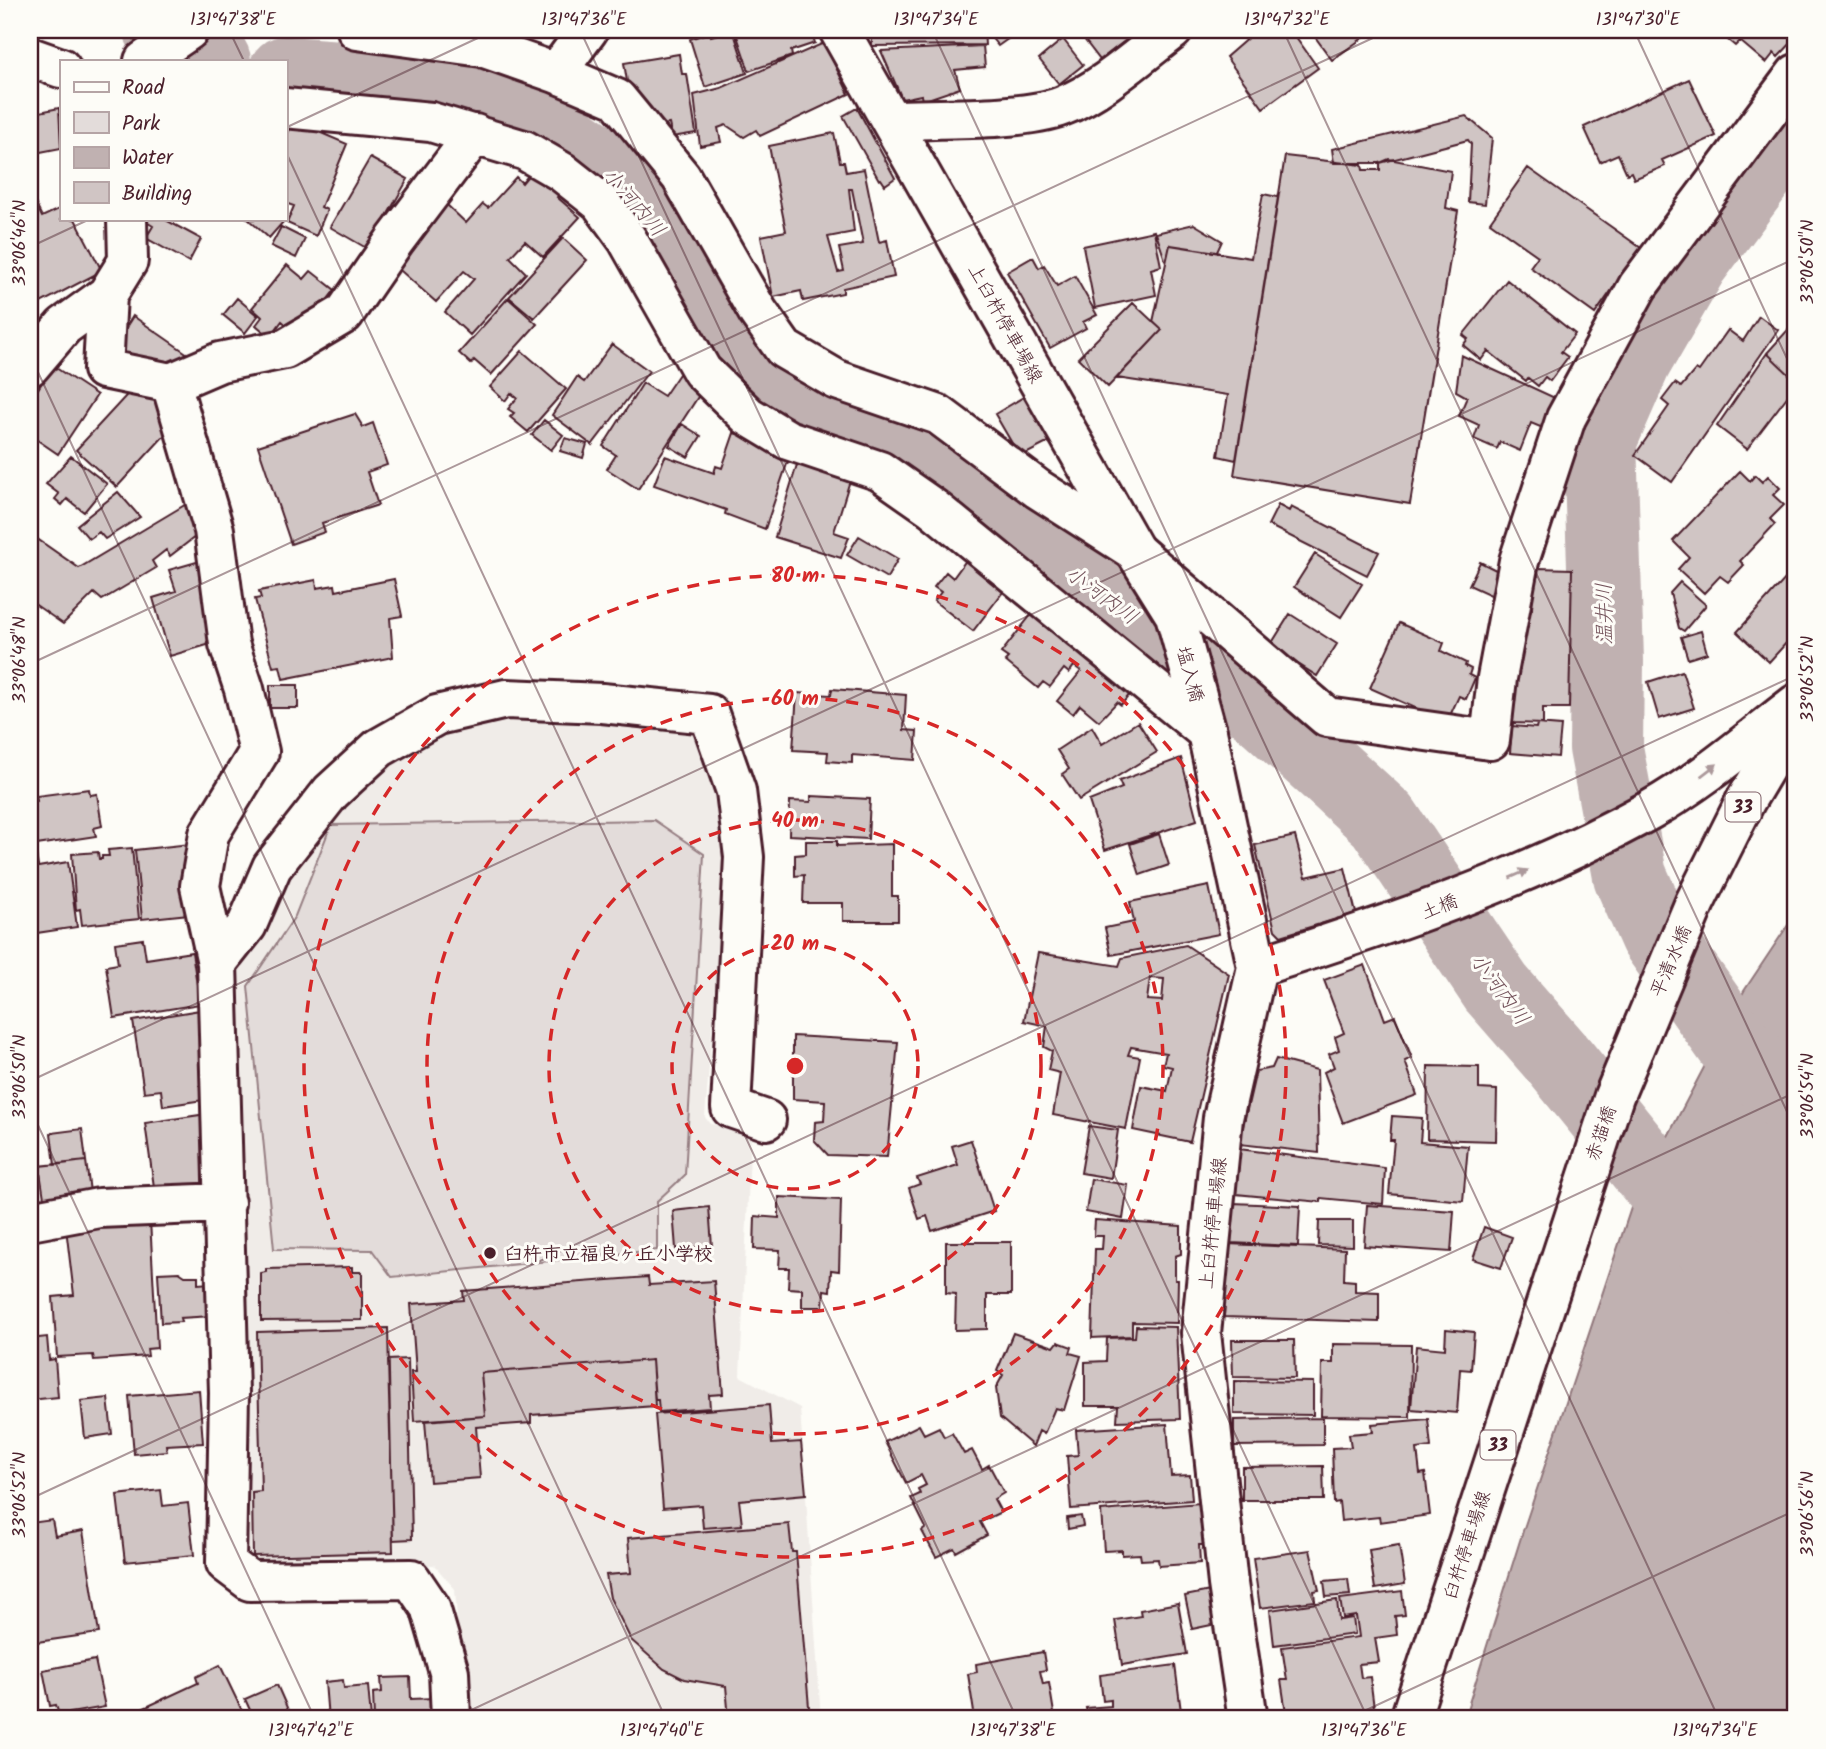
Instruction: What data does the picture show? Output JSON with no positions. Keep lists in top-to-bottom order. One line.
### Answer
{"streets":{"street":["上臼杵停車場線","塩入橋","33","土橋","平清水橋","赤猫橋","臼杵停車場線"]},"crossings":[["上臼杵停車場線","塩入橋"],["上臼杵停車場線","土橋"],["平清水橋","赤猫橋"],["赤猫橋","臼杵停車場線"]],"one_way":["土橋"],"water":["小河内川","温井川"],"places":["臼杵市立福良ヶ丘小学校"],"legend":["Road","Park","Water","Building"],"coordinates":["131°47'38\"E","131°47'36\"E","131°47'34\"E","131°47'32\"E","131°47'30\"E","33°06'46\"N","33°06'50\"N","33°06'48\"N","33°06'52\"N","33°06'54\"N","33°06'56\"N","131°47'42\"E","131°47'40\"E"],"rings":["80 m","60 m","40 m","20 m"]}
